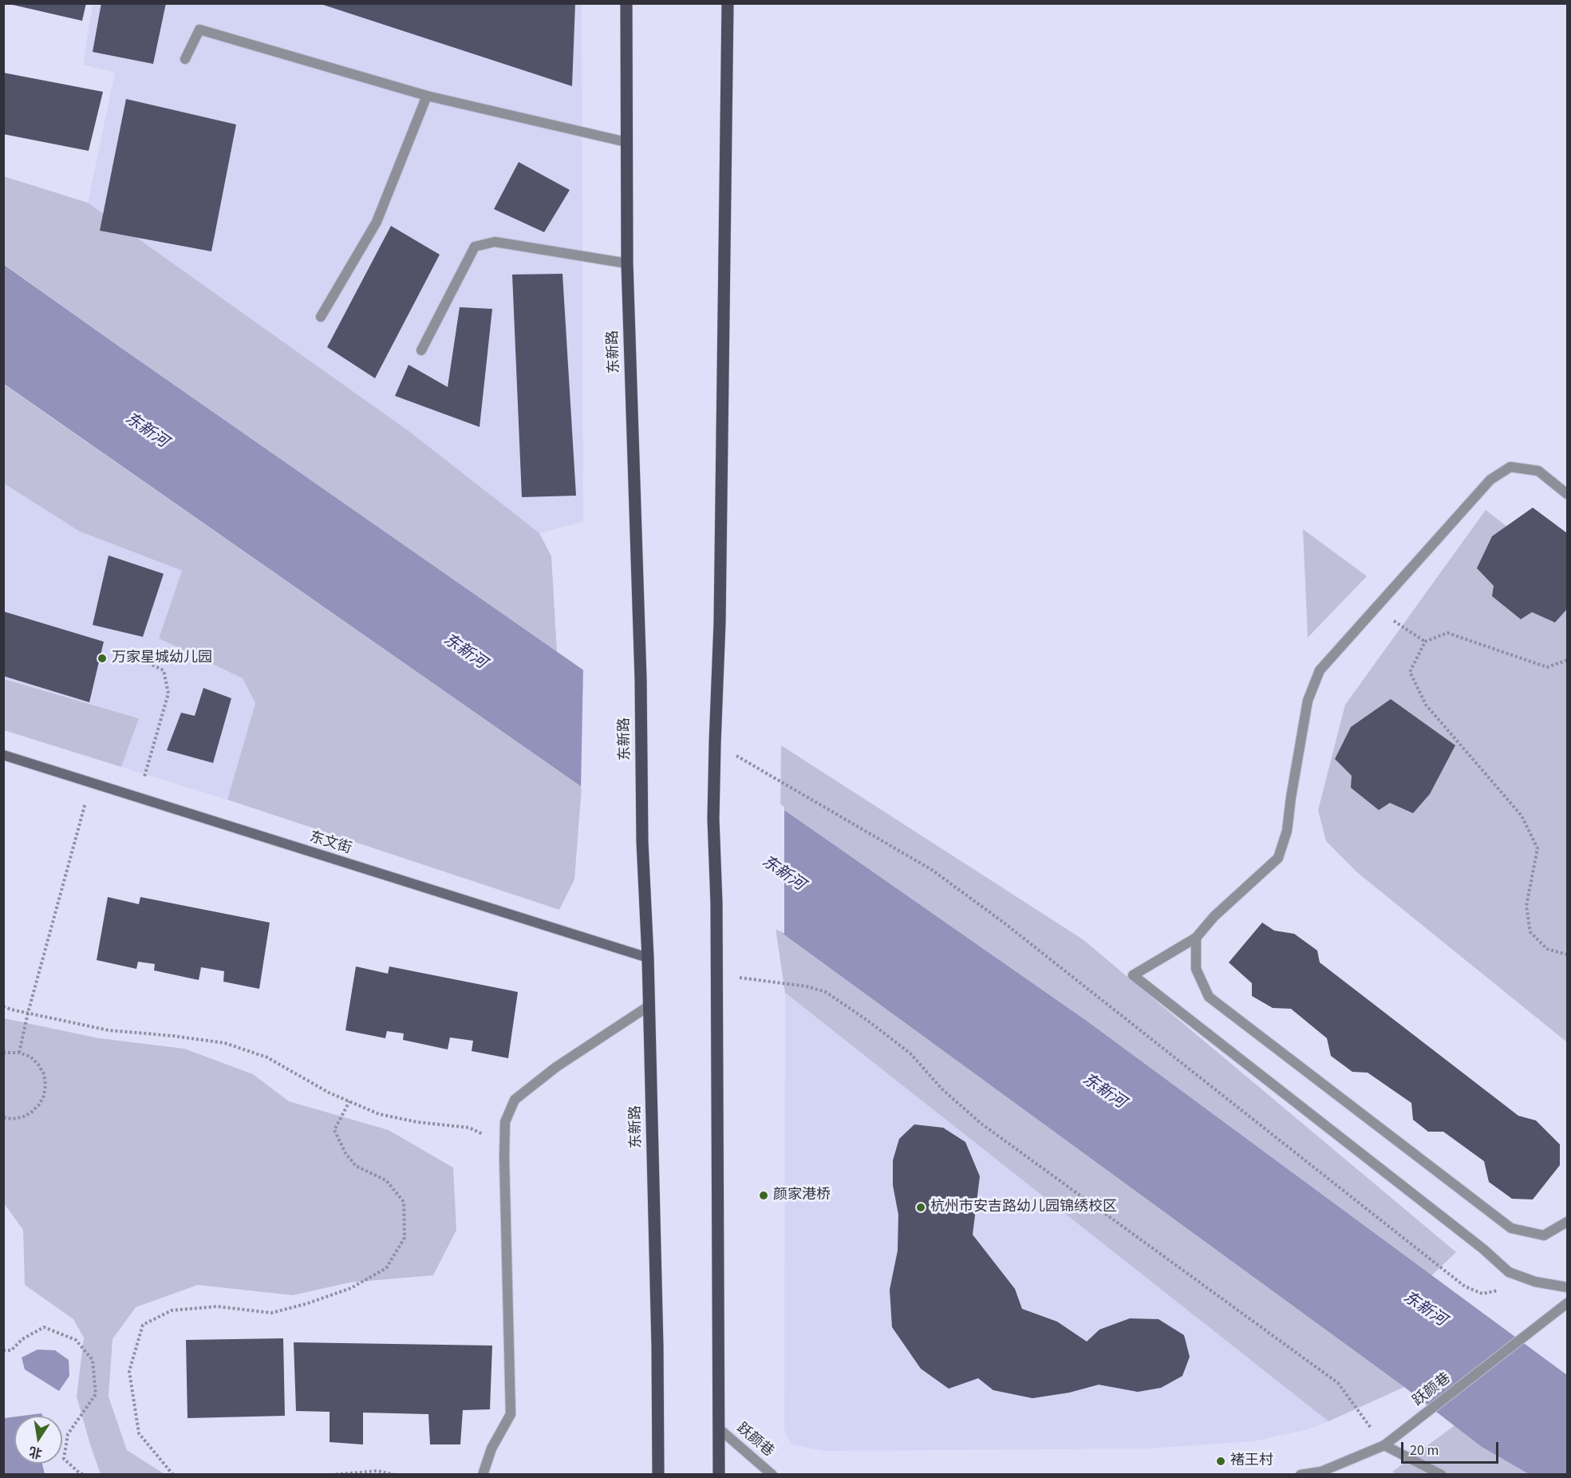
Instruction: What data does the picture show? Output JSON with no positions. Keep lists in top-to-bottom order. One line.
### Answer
{"streets":{"main road":["东新路"],"street":["东文街","跃颜巷"]},"crossings":[["东新路","东文街"]],"water":["东新河"],"places":["万家星城幼儿园","颜家港桥","杭州市安吉路幼儿园锦绣校区","褚王村"],"scale_bar":"20 m","north":"bottom"}
